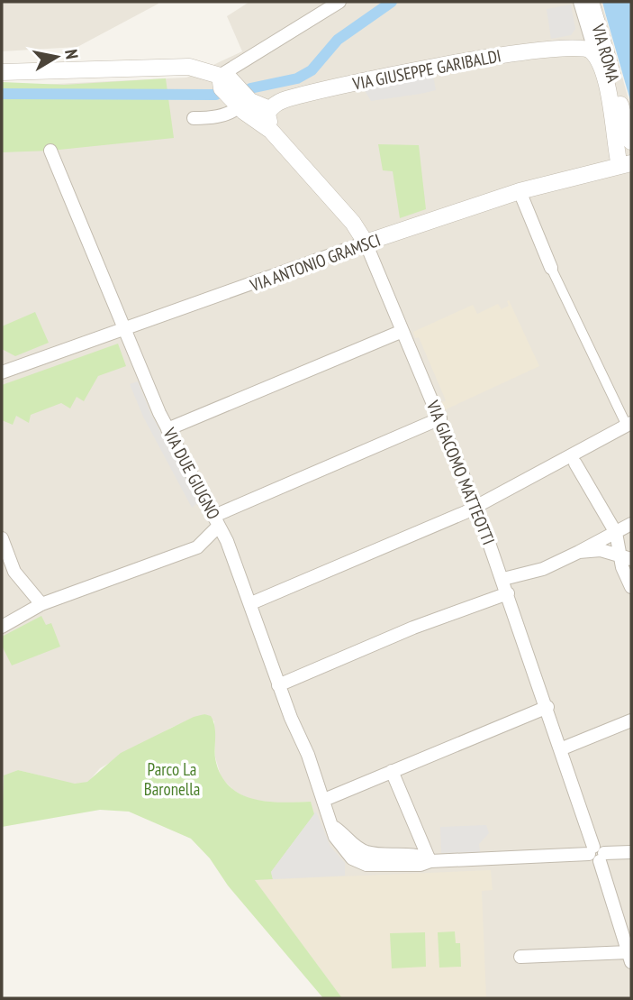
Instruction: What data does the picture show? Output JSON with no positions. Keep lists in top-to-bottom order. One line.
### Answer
{"streets":{"street":["VIA ROMA","VIA GIUSEPPE GARIBALDI","VIA ANTONIO GRAMSCI","VIA GIACOMO MATTEOTTI","VIA DUE GIUGNO"]},"crossings":[["VIA ROMA","VIA GIUSEPPE GARIBALDI"],["VIA ROMA","VIA ANTONIO GRAMSCI"],["VIA GIUSEPPE GARIBALDI","VIA GIACOMO MATTEOTTI"],["VIA ANTONIO GRAMSCI","VIA GIACOMO MATTEOTTI"],["VIA ANTONIO GRAMSCI","VIA DUE GIUGNO"]],"parks":["Parco La Baronella"],"north":"right"}
